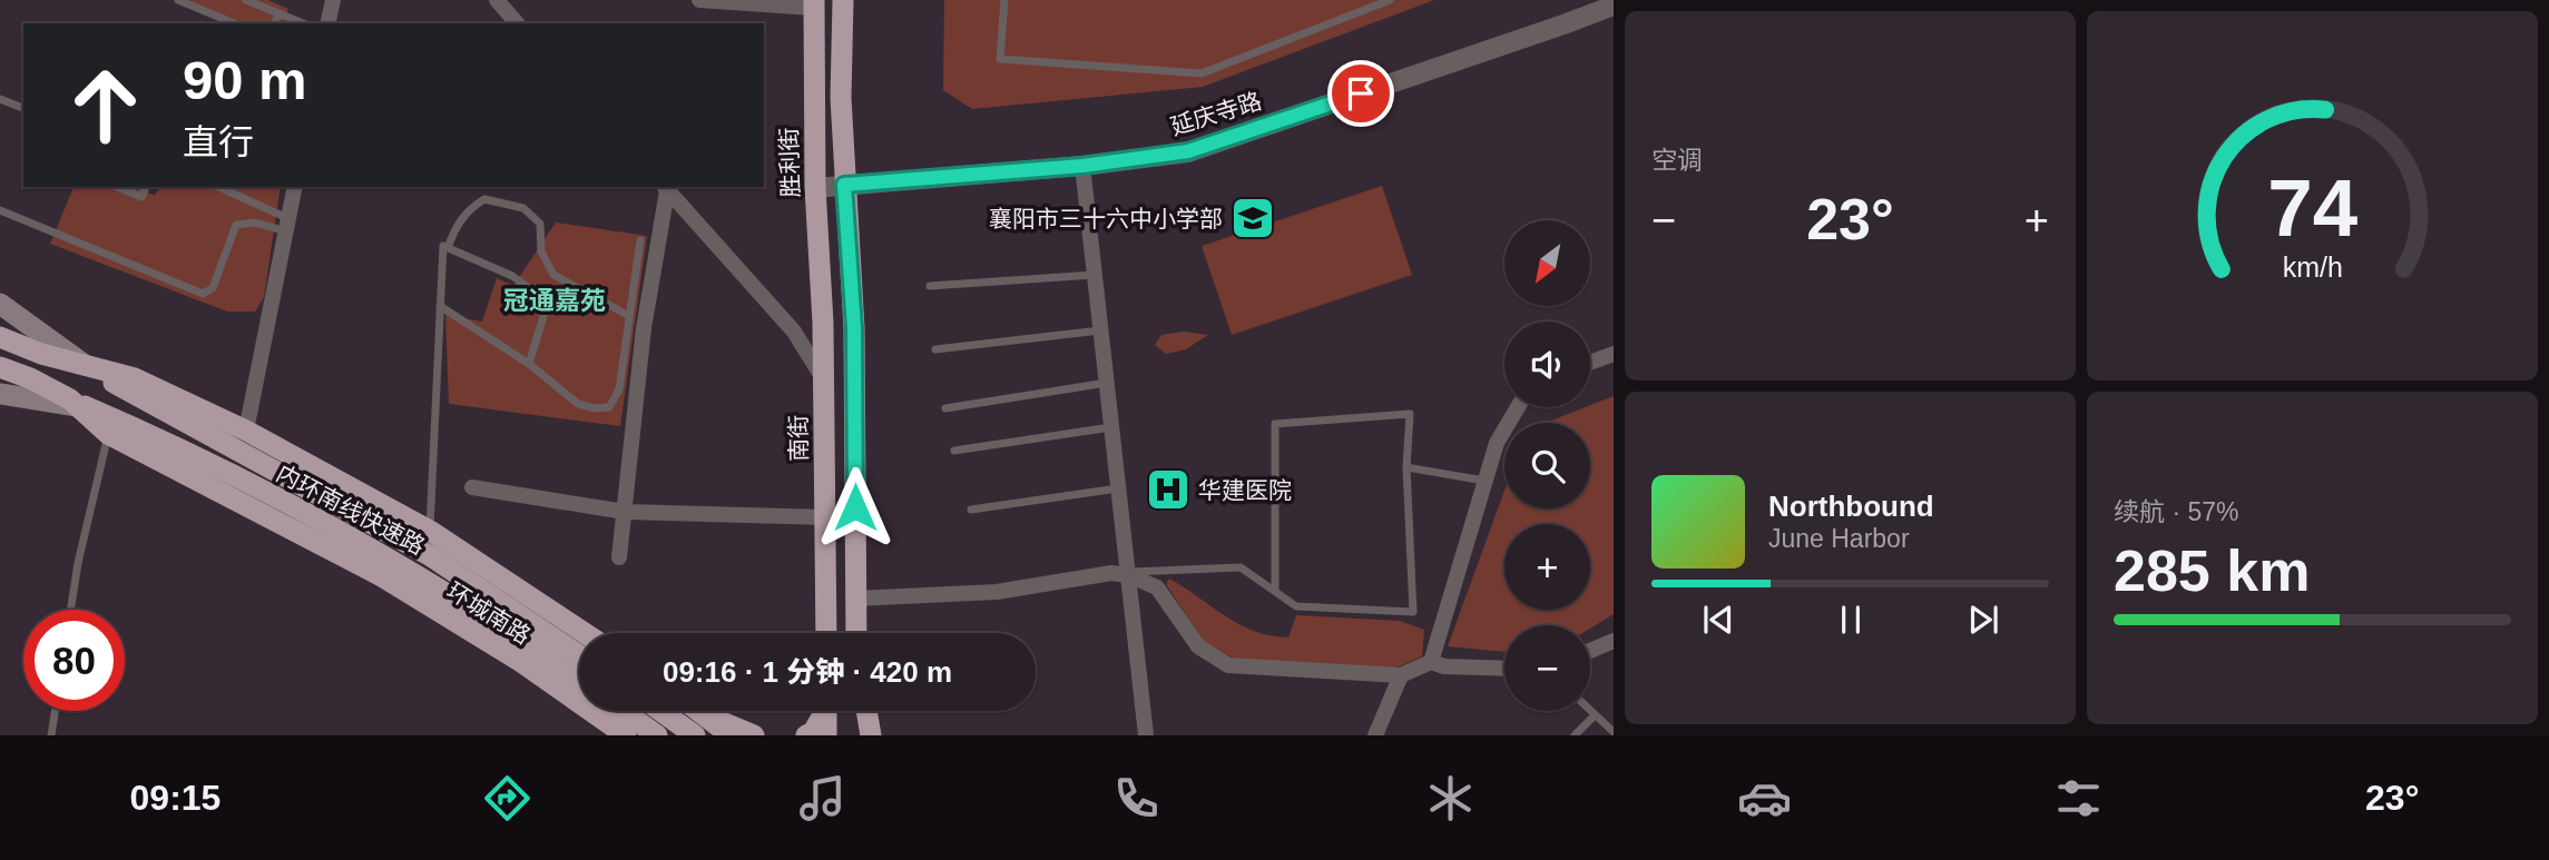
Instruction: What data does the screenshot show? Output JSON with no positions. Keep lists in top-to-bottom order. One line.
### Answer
{"streets":{"highway":["胜利街","南街","内环南线快速路","环城南路"],"street":["延庆寺路"]},"crossings":[["延庆寺路","胜利街"],["胜利街","南街"],["内环南线快速路","环城南路"]],"districts":["冠通嘉苑"],"places":{"school or university":["襄阳市三十六中小学部"],"hospital":["华建医院"]},"north":"bottom left","page":{"tile":["空调",["续航 · 57%","285 km"]],"turn":["90 m","直行"],"heat":["−","23°","+"],"map_buttons":["+","−"],"song":["Northbound","June Harbor"],"limit":"80","trip":"09:16 · 1 分钟 · 420 m","tabs":["09:15","23°"],"gauge":["74","km/h"]}}
